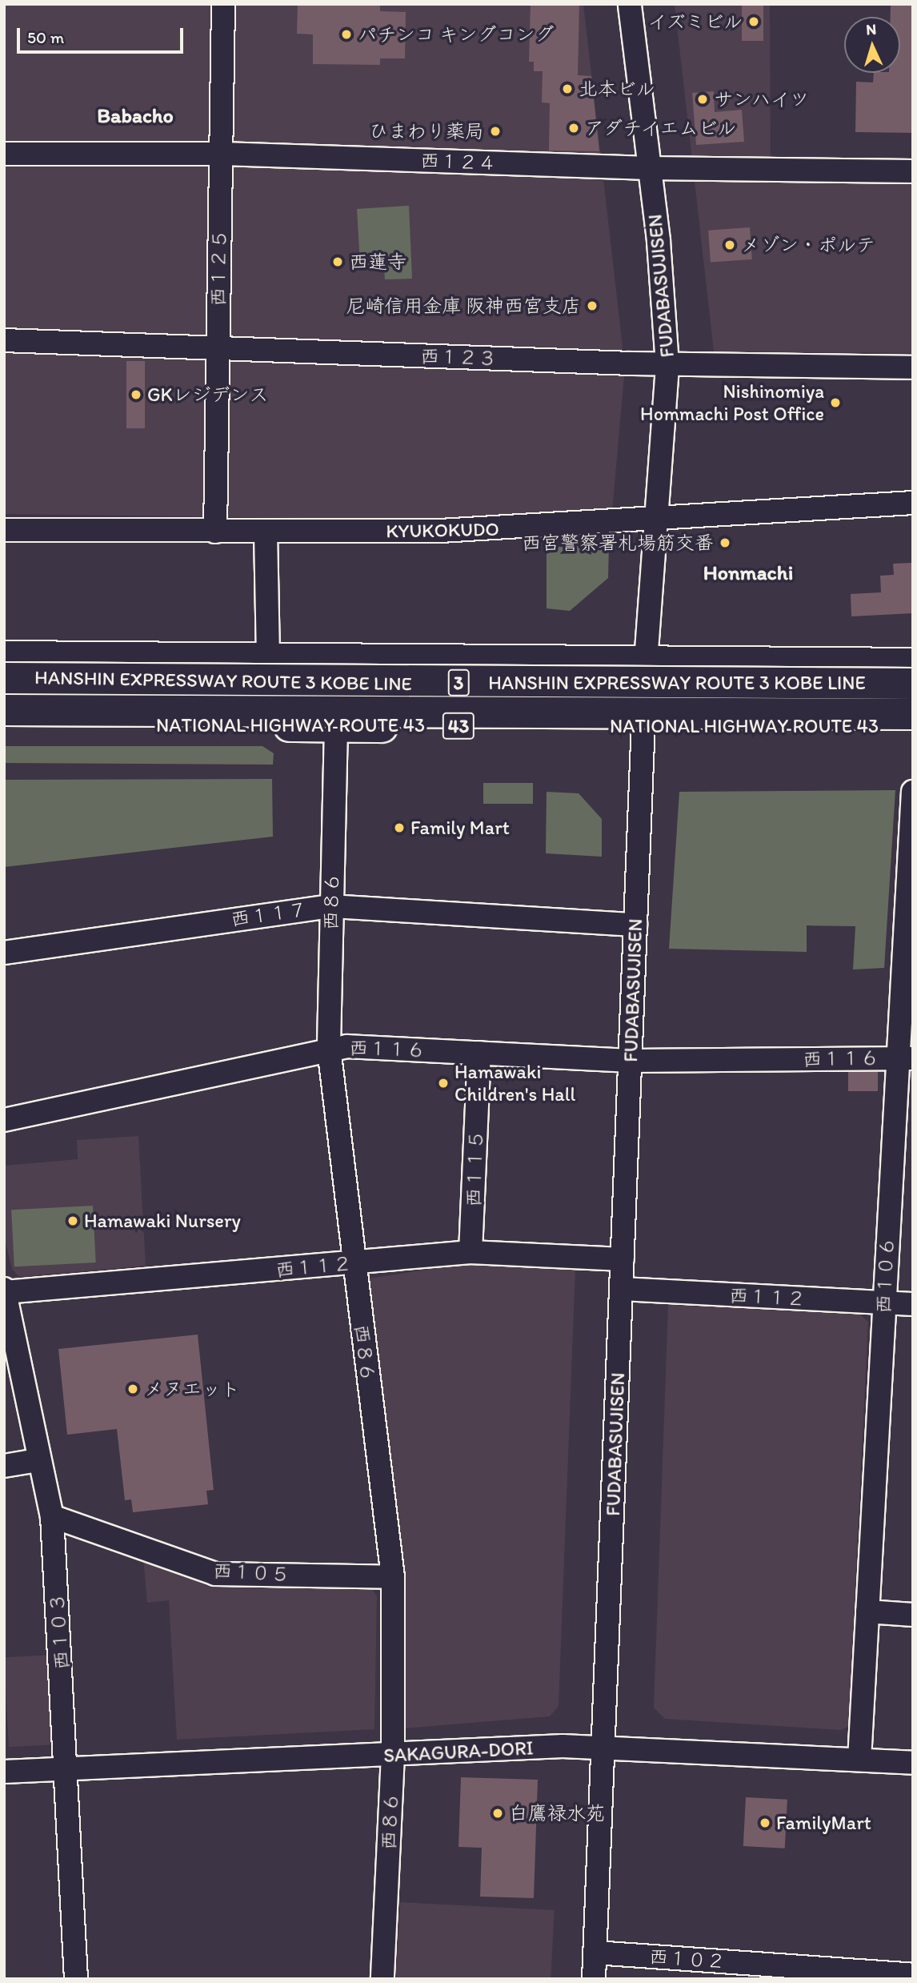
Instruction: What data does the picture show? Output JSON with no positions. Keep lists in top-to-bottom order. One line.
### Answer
{"streets":{"highway":["HANSHIN EXPRESSWAY ROUTE 3 KOBE LINE","3","NATIONAL HIGHWAY ROUTE 43","43"],"street":["西１２４","西１２５","FUDABASUJISEN","西１２３","KYUKOKUDO","西８６","西１１７","西１１６","西１１５","西１１２","西１０６","西１０５","西１０３","SAKAGURA-DORI","西１０２"]},"crossings":[["西１２４","西１２５"],["西１２４","FUDABASUJISEN"],["西１２５","西１２３"],["西１２５","KYUKOKUDO"],["FUDABASUJISEN","西１２３"],["FUDABASUJISEN","KYUKOKUDO"],["FUDABASUJISEN","NATIONAL HIGHWAY ROUTE 43"],["FUDABASUJISEN","西１１７"],["FUDABASUJISEN","西１１６"],["FUDABASUJISEN","西１１２"],["FUDABASUJISEN","SAKAGURA-DORI"],["FUDABASUJISEN","西１０２"],["NATIONAL HIGHWAY ROUTE 43","西８６"],["西８６","西１１７"],["西８６","西１１６"],["西８６","西１１２"],["西８６","西１０５"],["西８６","SAKAGURA-DORI"],["西１１６","西１１５"],["西１１６","西１０６"],["西１１５","西１１２"],["西１１２","西１０６"],["西１１２","西１０３"],["西１０６","SAKAGURA-DORI"],["西１０５","西１０３"],["西１０３","SAKAGURA-DORI"]],"districts":["Babacho","Honmachi"],"places":["イズミビル","パチンコ キングコング","北本ビル","サンハイツ","アダチイエムビル","ひまわり薬局","メゾン・ポルテ","西蓮寺","尼崎信用金庫 阪神西宮支店","GKレジデンス","Nishinomiya Hommachi Post Office","西宮警察署札場筋交番","Family Mart","Hamawaki Children's Hall","Hamawaki Nursery","メヌエット","白鷹禄水苑","FamilyMart"],"scale_bar":"50 m","north":"top"}
